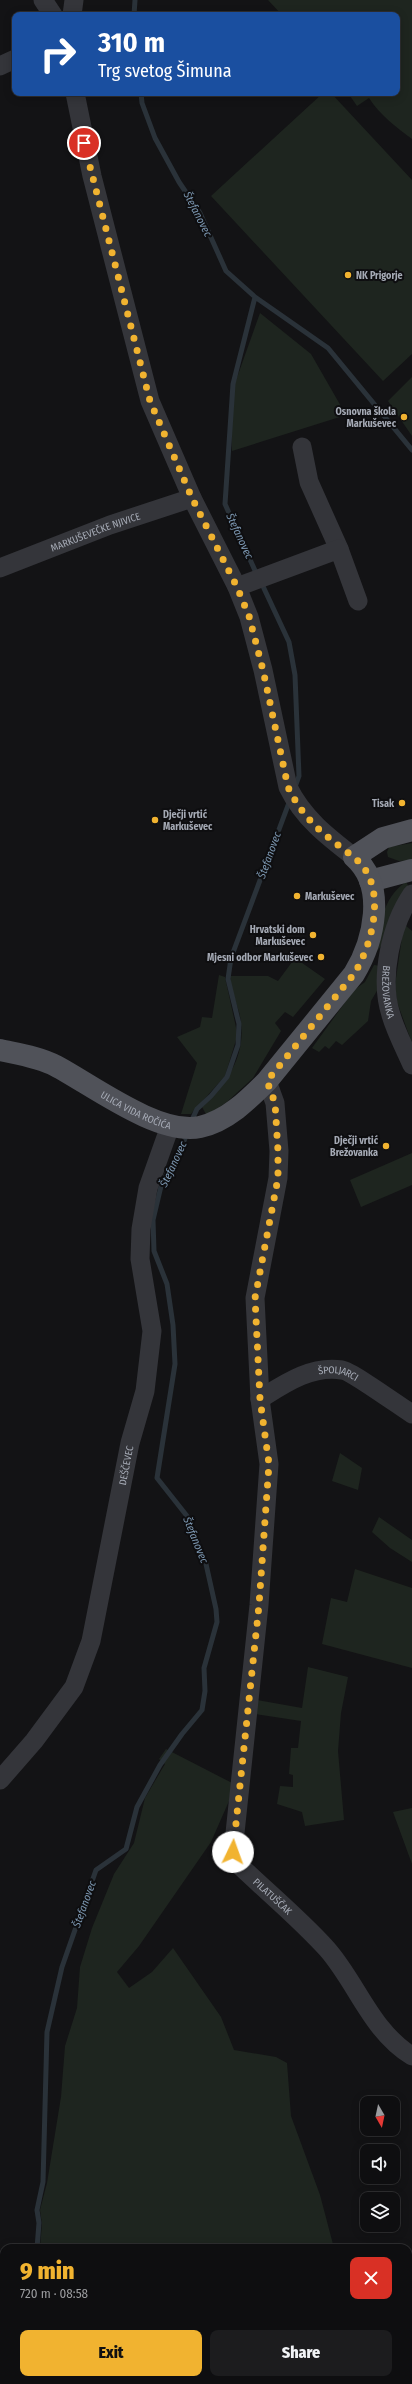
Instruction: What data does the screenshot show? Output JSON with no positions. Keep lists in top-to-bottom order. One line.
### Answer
{"streets":{"main road":["ULICA VIDA ROČIĆA"],"street":["MARKUŠEVEČKE NJIVICE","BREŽOVANKA","ŠPOLJARCI","DEŠČEVEC","PILATUŠČAK"]},"crossings":[["ULICA VIDA ROČIĆA","DEŠČEVEC"],["ŠPOLJARCI","PILATUŠČAK"]],"water":["Štefanovec"],"places":["NK Prigorje","Osnovna škola Markuševec","Tisak","Dječji vrtić Markuševec","Markuševec","Hrvatski dom Markuševec","Mjesni odbor Markuševec","Dječji vrtić Brežovanka"],"north":"bottom","page":{"turn":["310 m","Trg svetog Šimuna"],"heading":["9 min","720 m · 08:58"],"buttons":["Exit","Share"]}}
